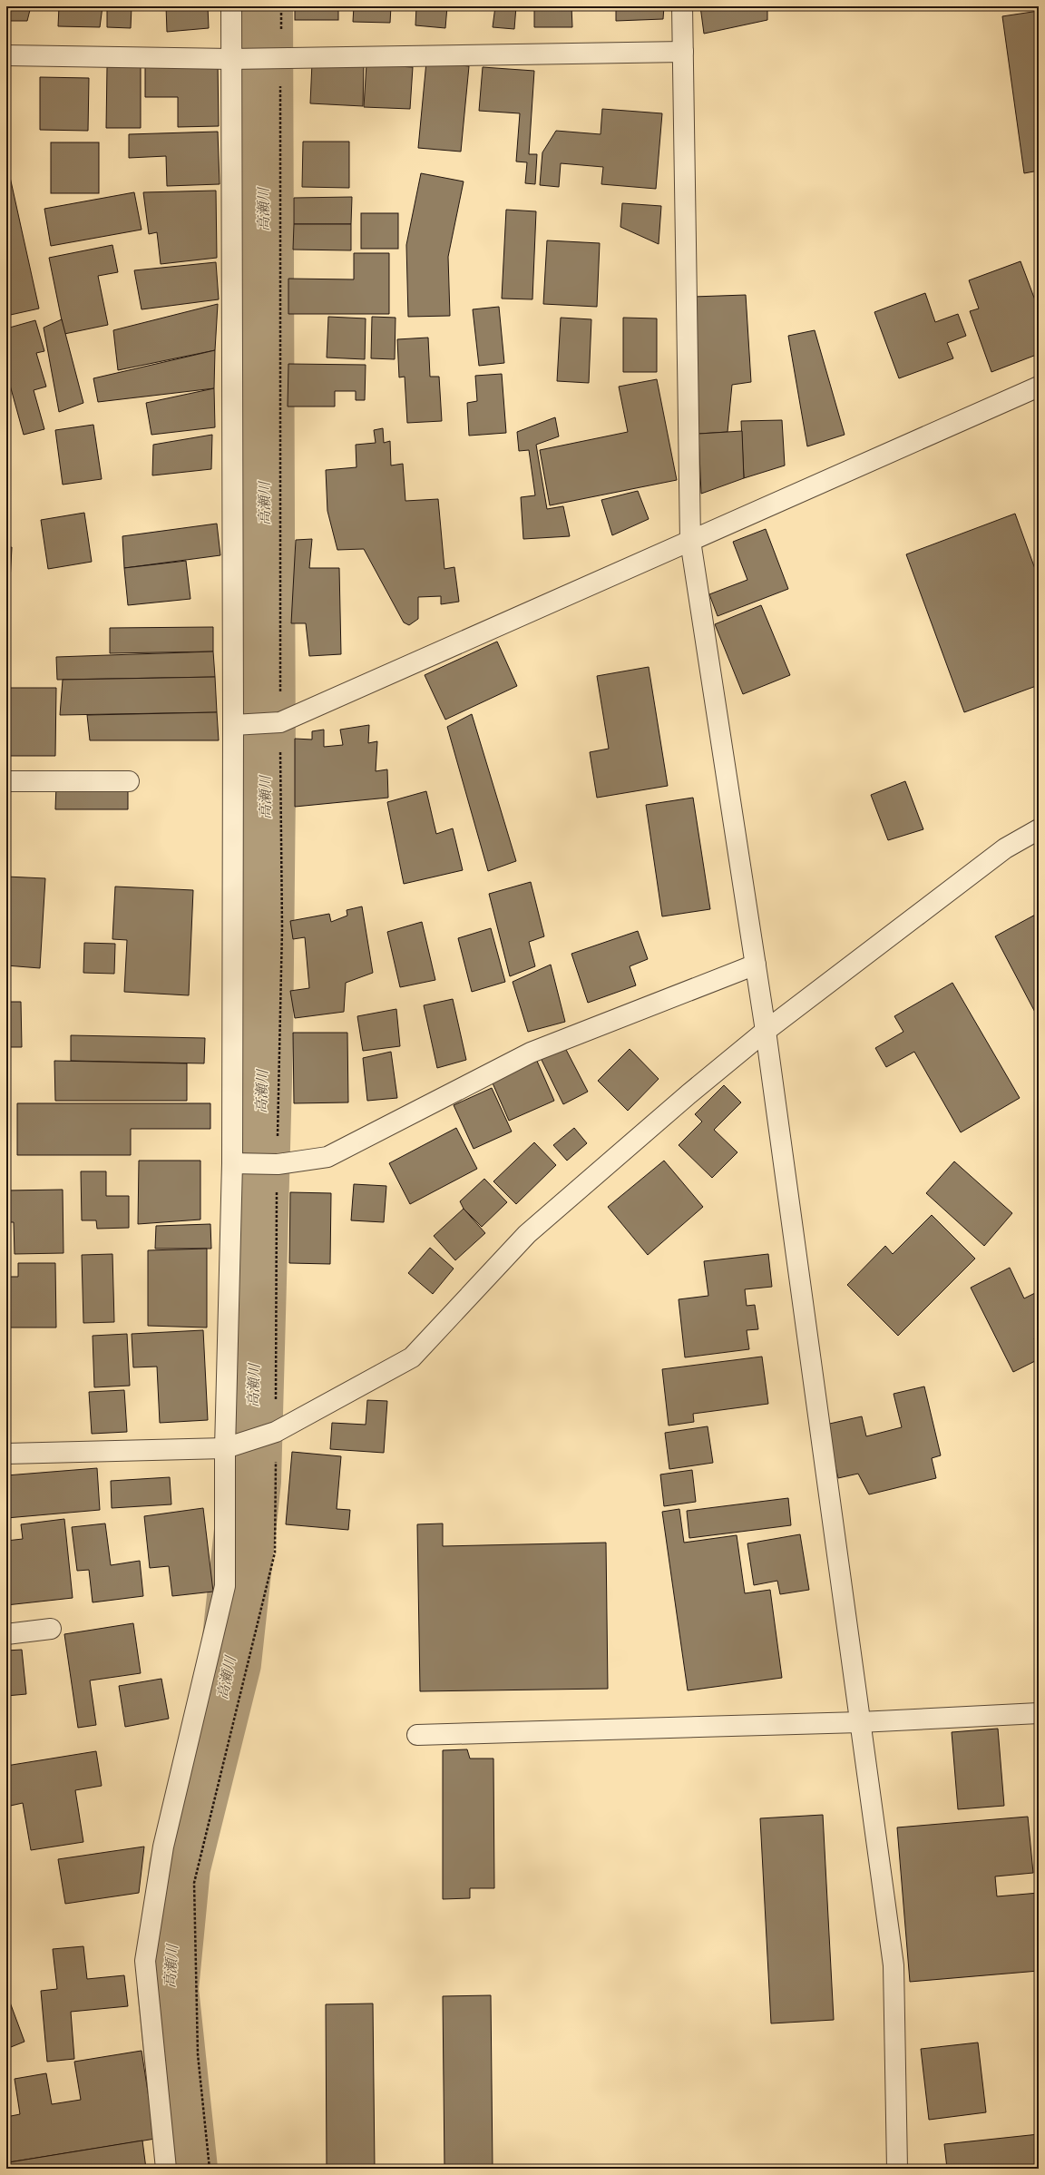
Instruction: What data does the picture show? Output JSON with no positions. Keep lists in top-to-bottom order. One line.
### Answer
{"water":["高瀬川"]}
